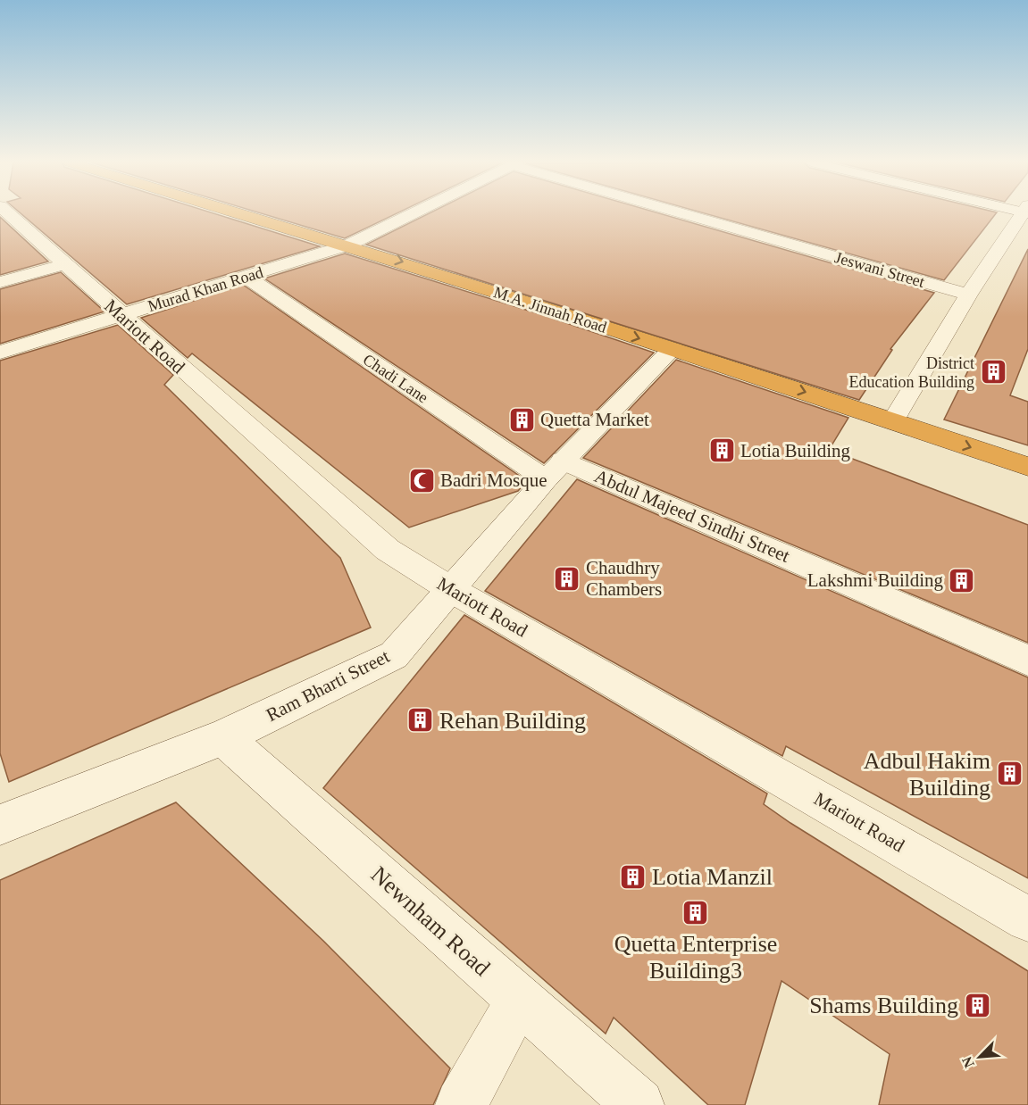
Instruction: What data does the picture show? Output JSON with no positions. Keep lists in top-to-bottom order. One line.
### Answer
{"streets":{"highway":["M.A. Jinnah Road"],"street":["Jeswani Street","Murad Khan Road","Mariott Road","Chadi Lane","Abdul Majeed Sindhi Street","Ram Bharti Street","Newnham Road"]},"crossings":[["Murad Khan Road","M.A. Jinnah Road"],["Murad Khan Road","Mariott Road"],["Murad Khan Road","Chadi Lane"],["M.A. Jinnah Road","Ram Bharti Street"],["Mariott Road","Ram Bharti Street"],["Chadi Lane","Abdul Majeed Sindhi Street"],["Chadi Lane","Ram Bharti Street"],["Abdul Majeed Sindhi Street","Ram Bharti Street"],["Ram Bharti Street","Newnham Road"]],"one_way":["M.A. Jinnah Road"],"places":{"building":["District Education Building","Quetta Market","Lotia Building","Chaudhry Chambers","Lakshmi Building","Rehan Building","Adbul Hakim Building","Lotia Manzil","Quetta Enterprise Building3","Shams Building"],"mosque":["Badri Mosque"]},"north":"bottom left"}
